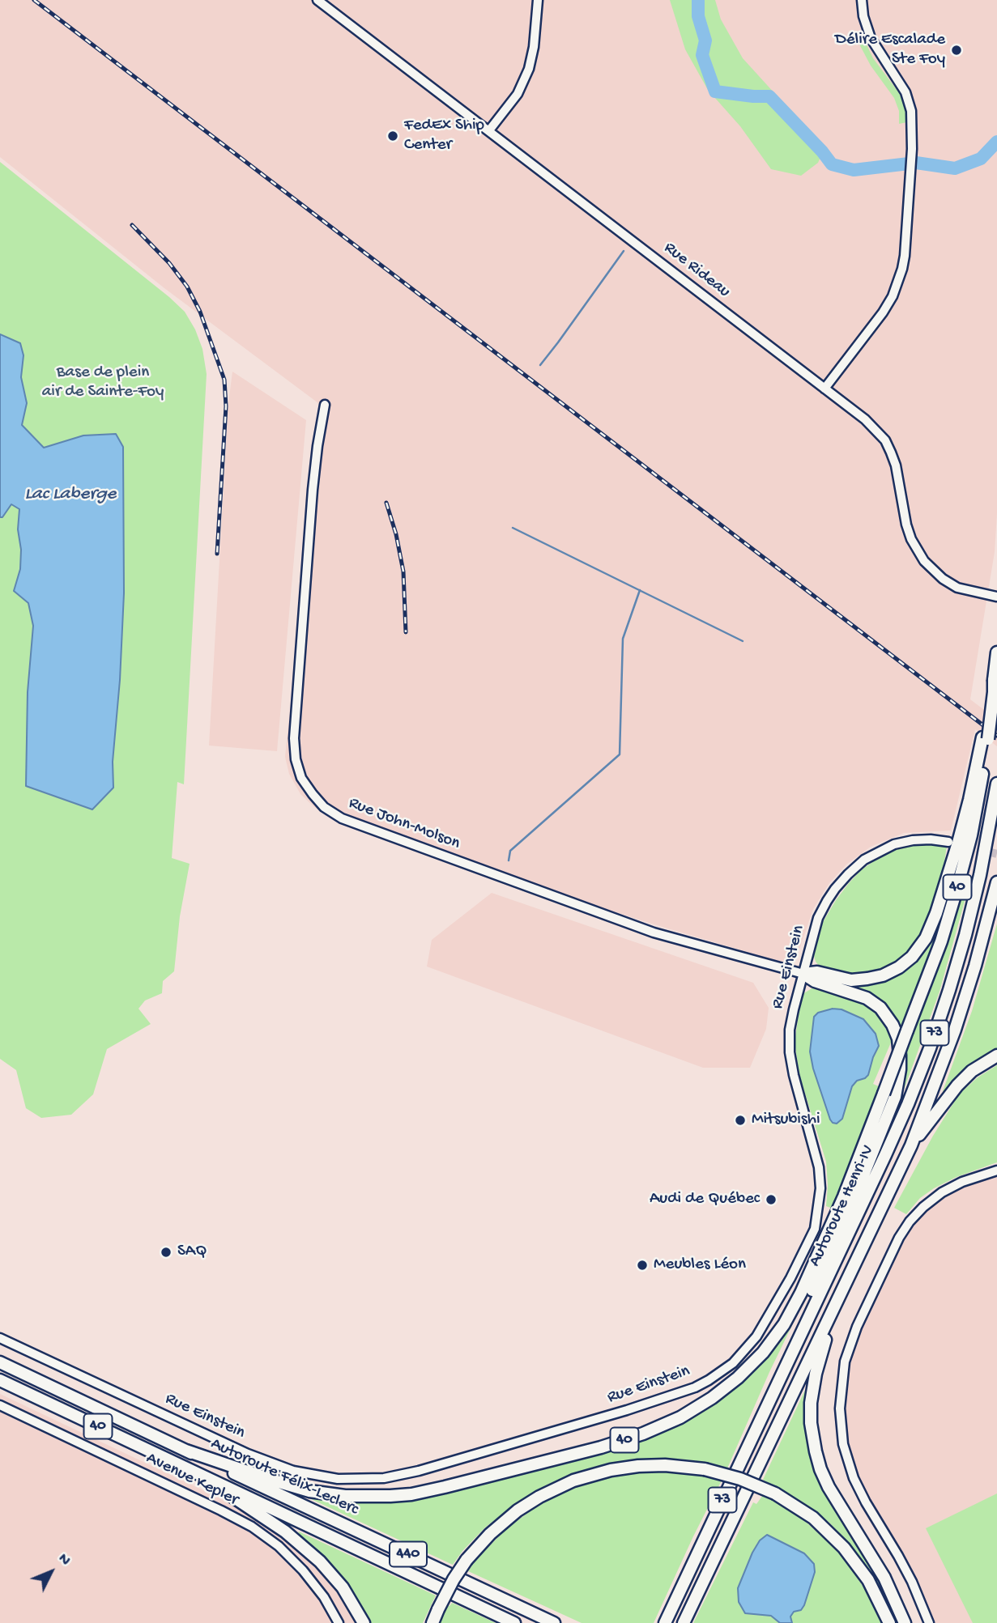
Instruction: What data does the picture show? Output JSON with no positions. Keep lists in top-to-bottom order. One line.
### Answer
{"streets":{"highway":["40","73","Autoroute Henri-IV","Autoroute Félix-Leclerc","440"],"street":["Rue Rideau","Rue John-Molson","Rue Einstein","Avenue Kepler"]},"crossings":[["Rue John-Molson","Rue Einstein"],["40","Autoroute Félix-Leclerc"]],"water":["Lac Laberge"],"parks":["Base de plein air de Sainte-Foy"],"places":["Délire Escalade Ste Foy","FedEx Ship Center","Mitsubishi","Audi de Québec","SAQ","Meubles Léon"],"north":"top right"}
